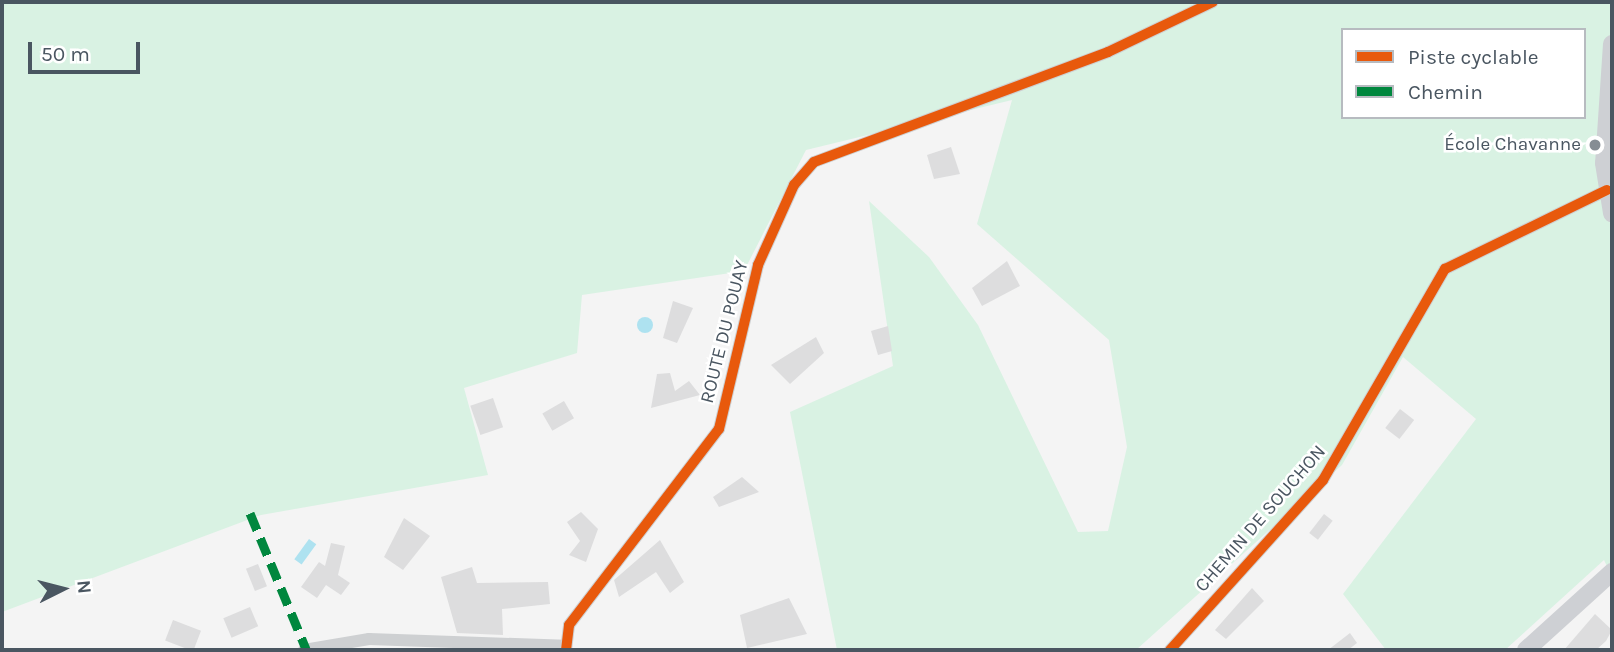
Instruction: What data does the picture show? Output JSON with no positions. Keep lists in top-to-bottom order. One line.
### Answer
{"streets":{"street":["ROUTE DU POUAY","CHEMIN DE SOUCHON"]},"places":["École Chavanne"],"legend":["Piste cyclable","Chemin"],"scale_bar":"50 m","north":"right"}
